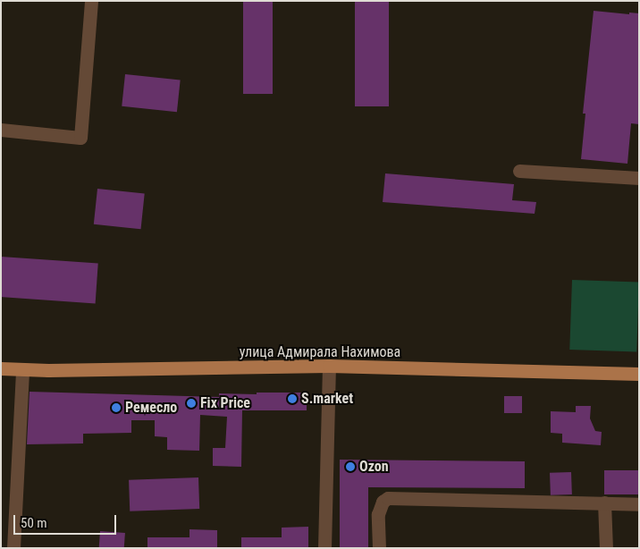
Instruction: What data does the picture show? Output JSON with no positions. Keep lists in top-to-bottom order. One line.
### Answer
{"streets":{"main road":["улица Адмирала Нахимова"]},"places":["S.market","Fix Price","Ремесло","Ozon"],"scale_bar":"50 m"}
